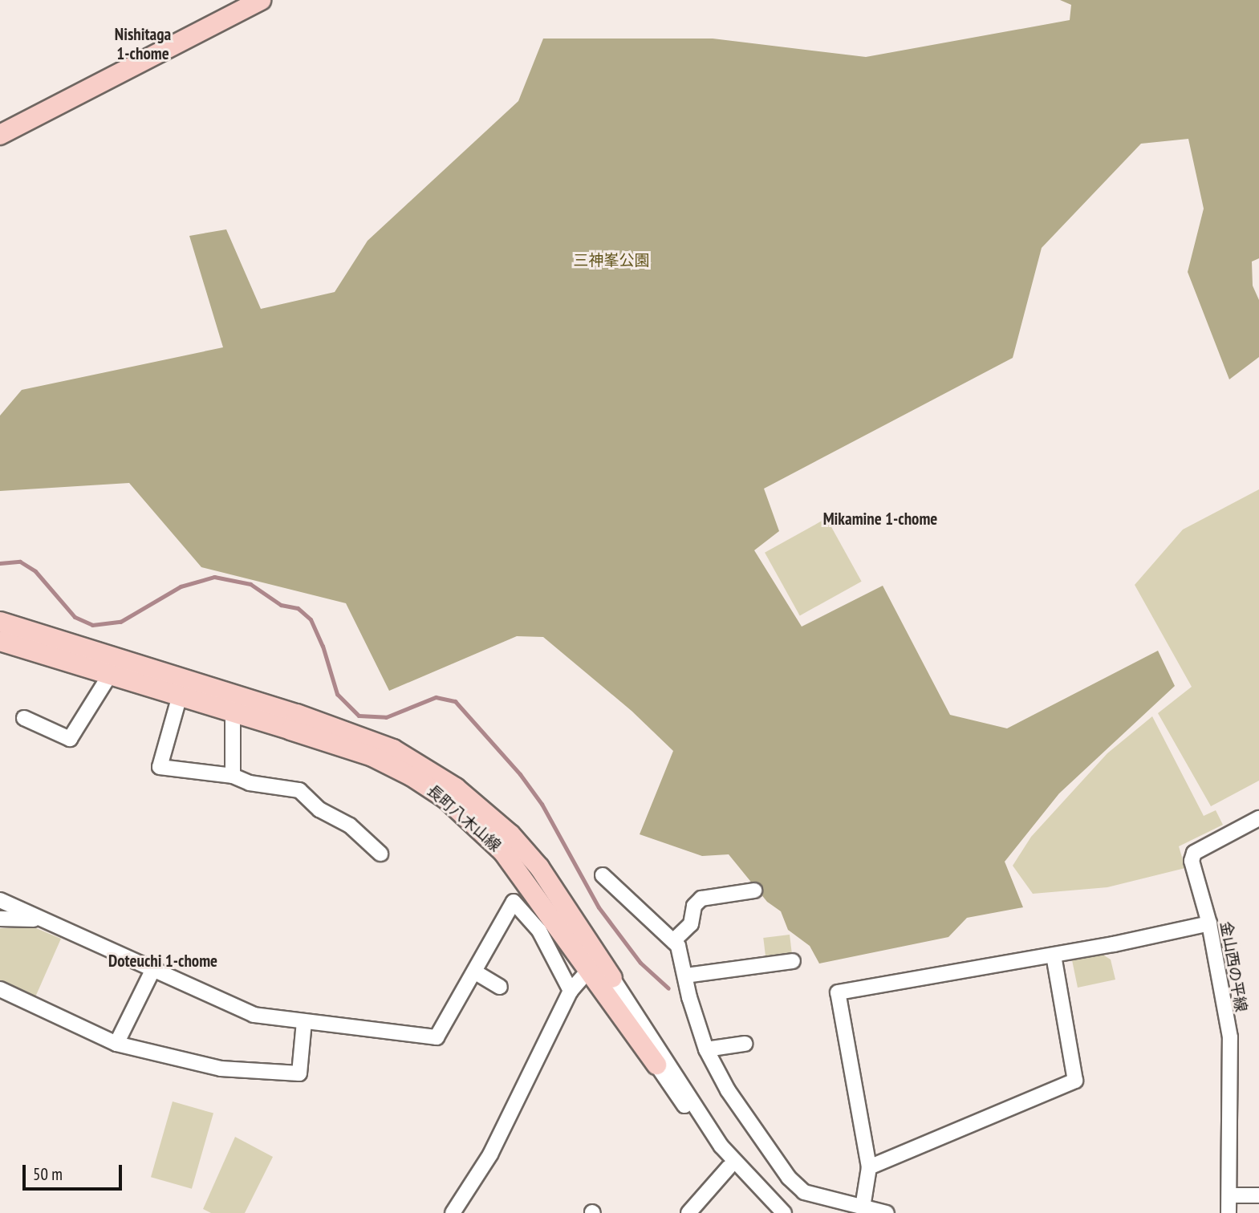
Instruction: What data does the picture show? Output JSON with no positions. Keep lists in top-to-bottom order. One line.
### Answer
{"streets":{"street":["長町八木山線","金山西の平線"]},"districts":["Nishitaga 1-chome","Mikamine 1-chome","Doteuchi 1-chome"],"parks":["三神峯公園"],"scale_bar":"50 m"}
